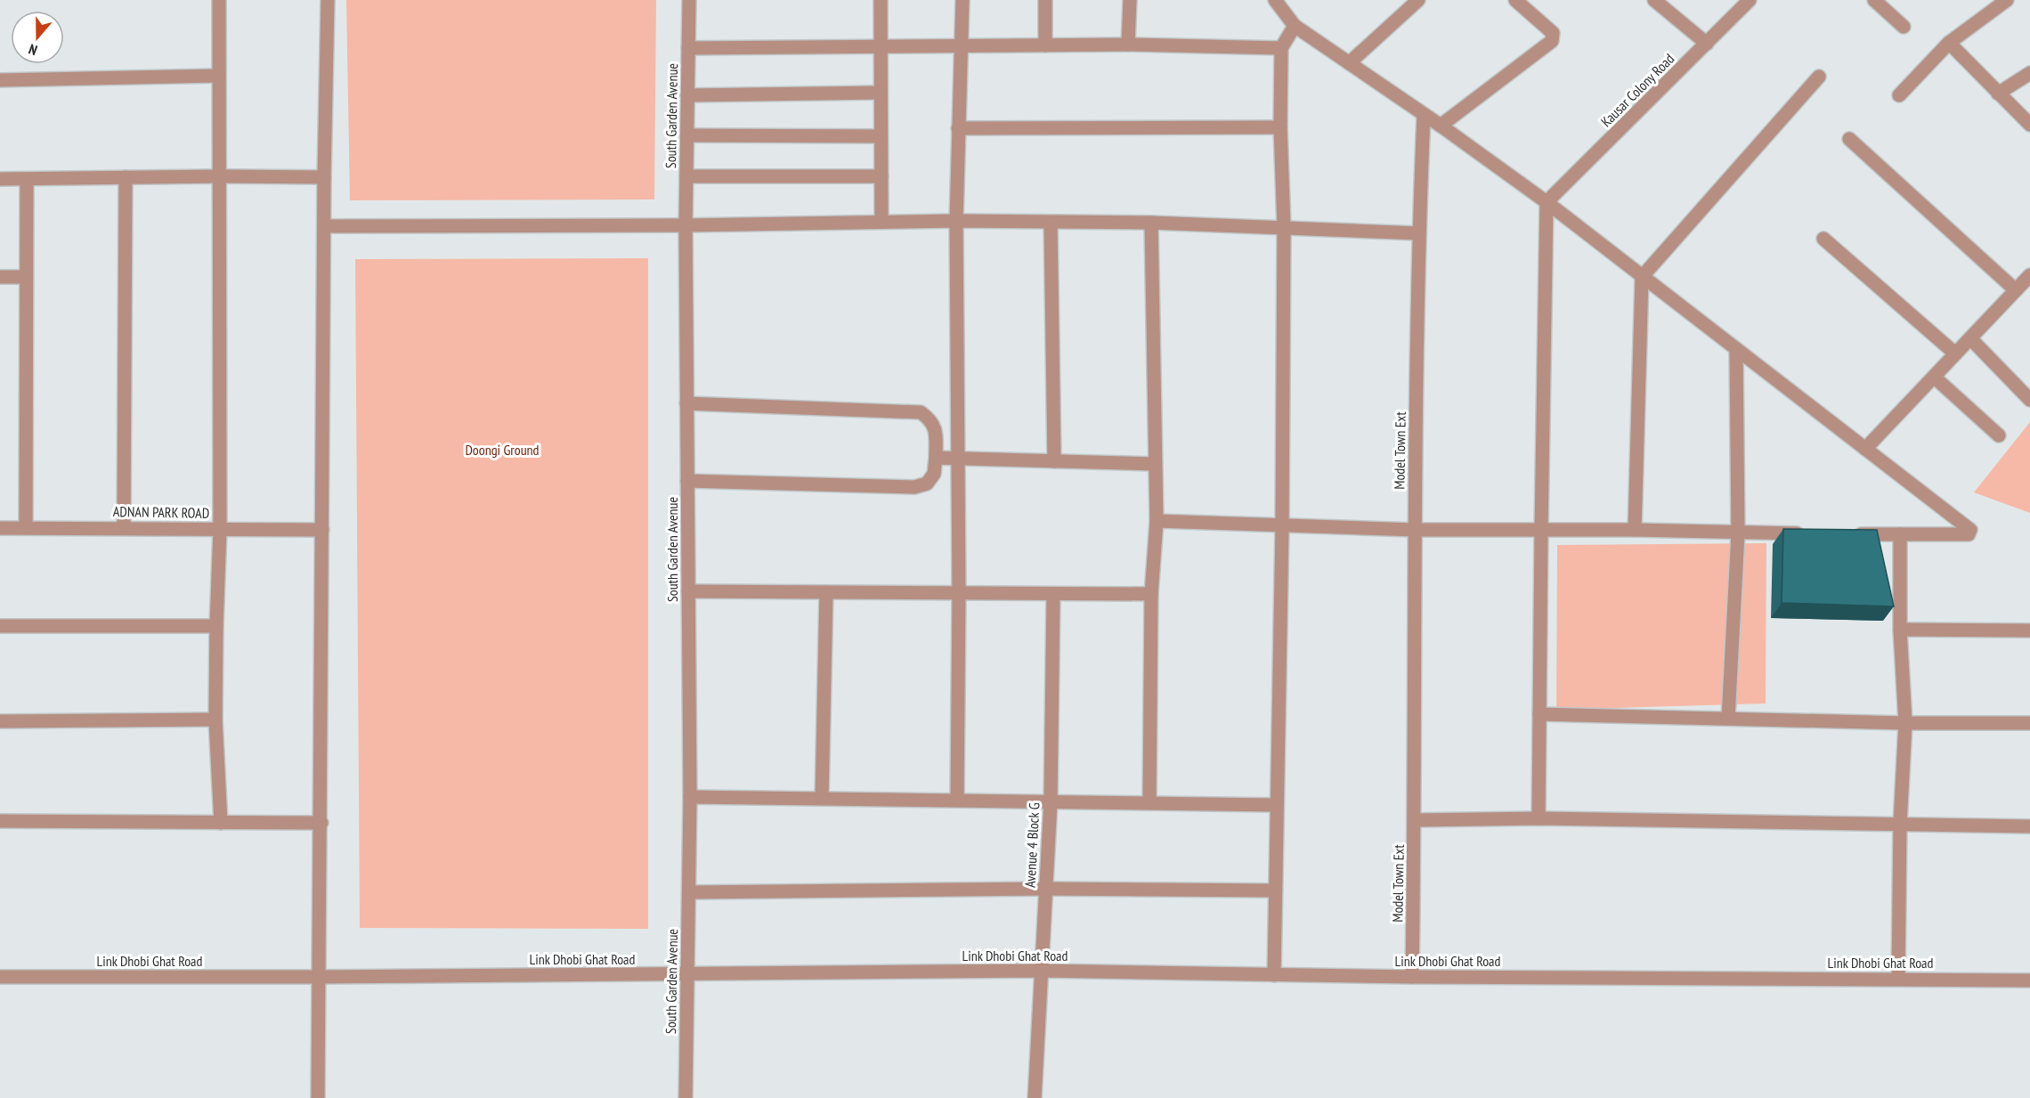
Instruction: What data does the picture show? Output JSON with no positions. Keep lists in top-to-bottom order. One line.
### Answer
{"streets":{"street":["Kausar Colony Road","South Garden Avenue","Model Town Ext","ADNAN PARK ROAD","Avenue 4 Block G","Link Dhobi Ghat Road"]},"crossings":[["South Garden Avenue","Link Dhobi Ghat Road"],["Model Town Ext","Link Dhobi Ghat Road"],["Avenue 4 Block G","Link Dhobi Ghat Road"]],"parks":["Doongi Ground"],"north":"bottom"}
